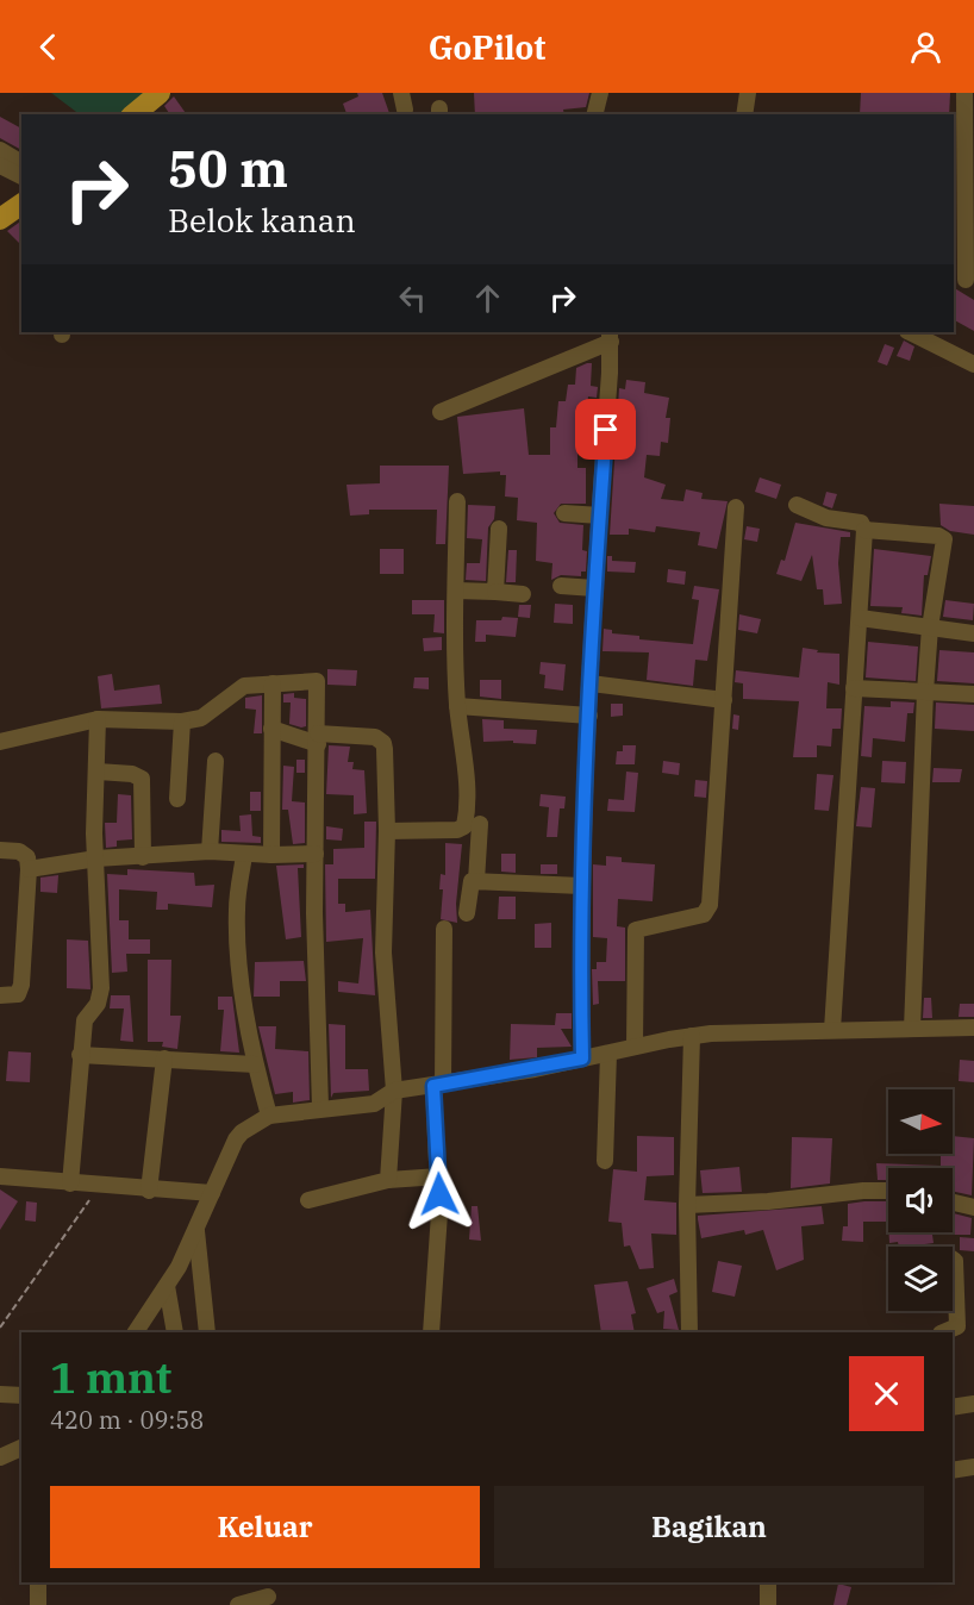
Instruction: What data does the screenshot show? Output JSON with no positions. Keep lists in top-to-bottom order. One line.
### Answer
{"north":"right","page":{"header":"GoPilot","turn":["50 m","Belok kanan"],"heading":["1 mnt","420 m · 09:58"],"buttons":["Keluar","Bagikan"]}}
